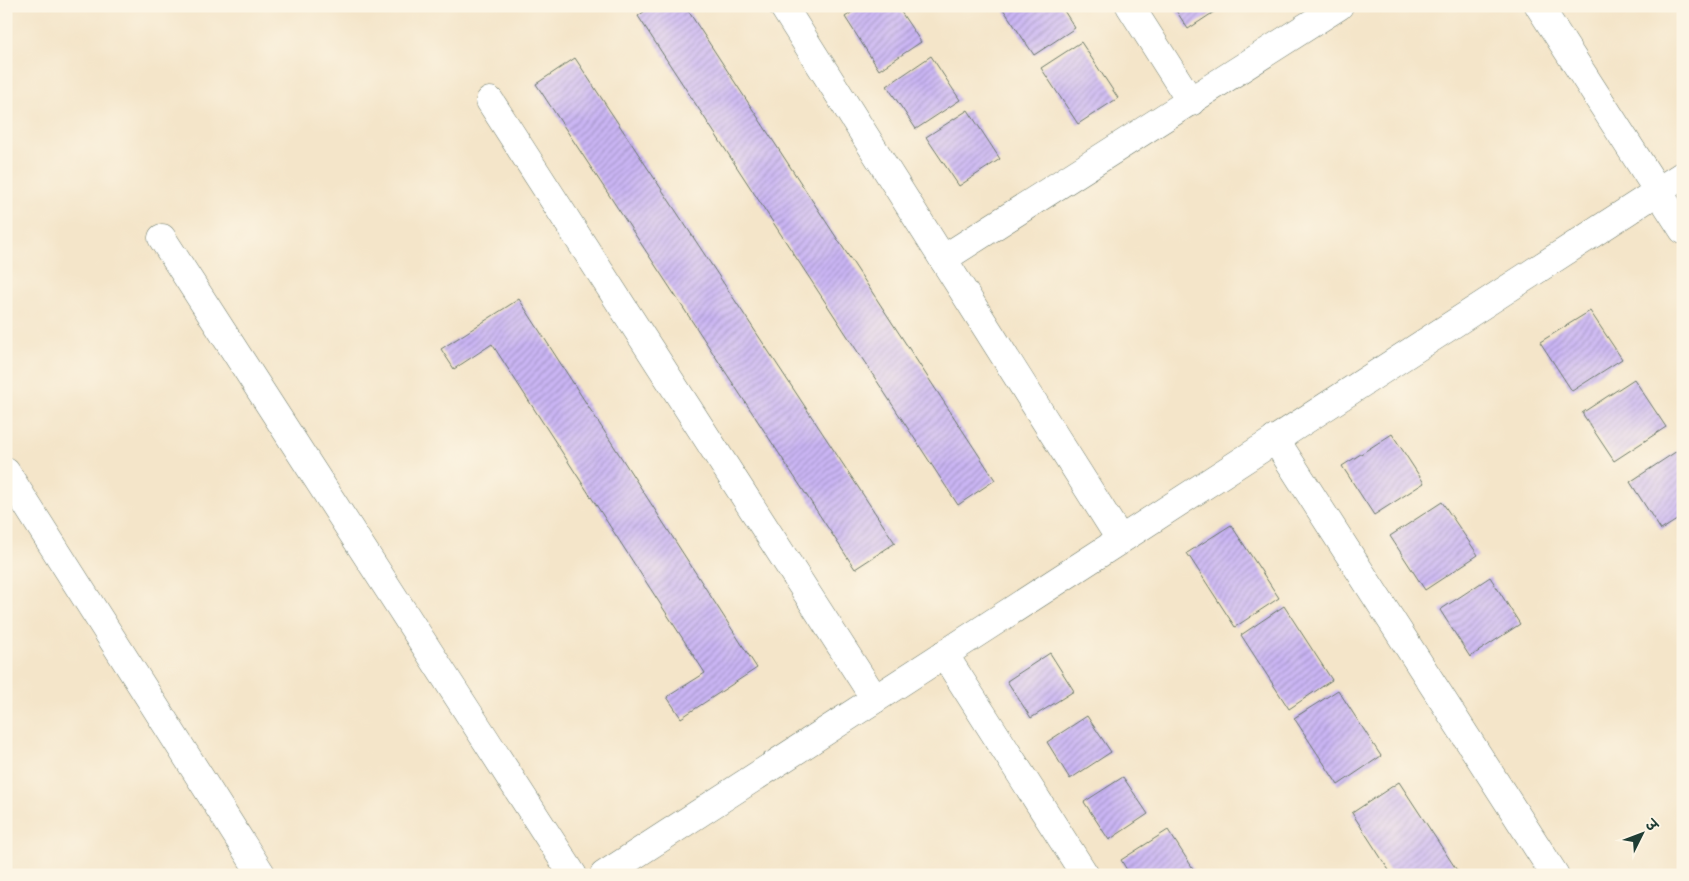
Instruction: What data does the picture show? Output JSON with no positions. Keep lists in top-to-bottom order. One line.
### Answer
{"north":"top right"}
